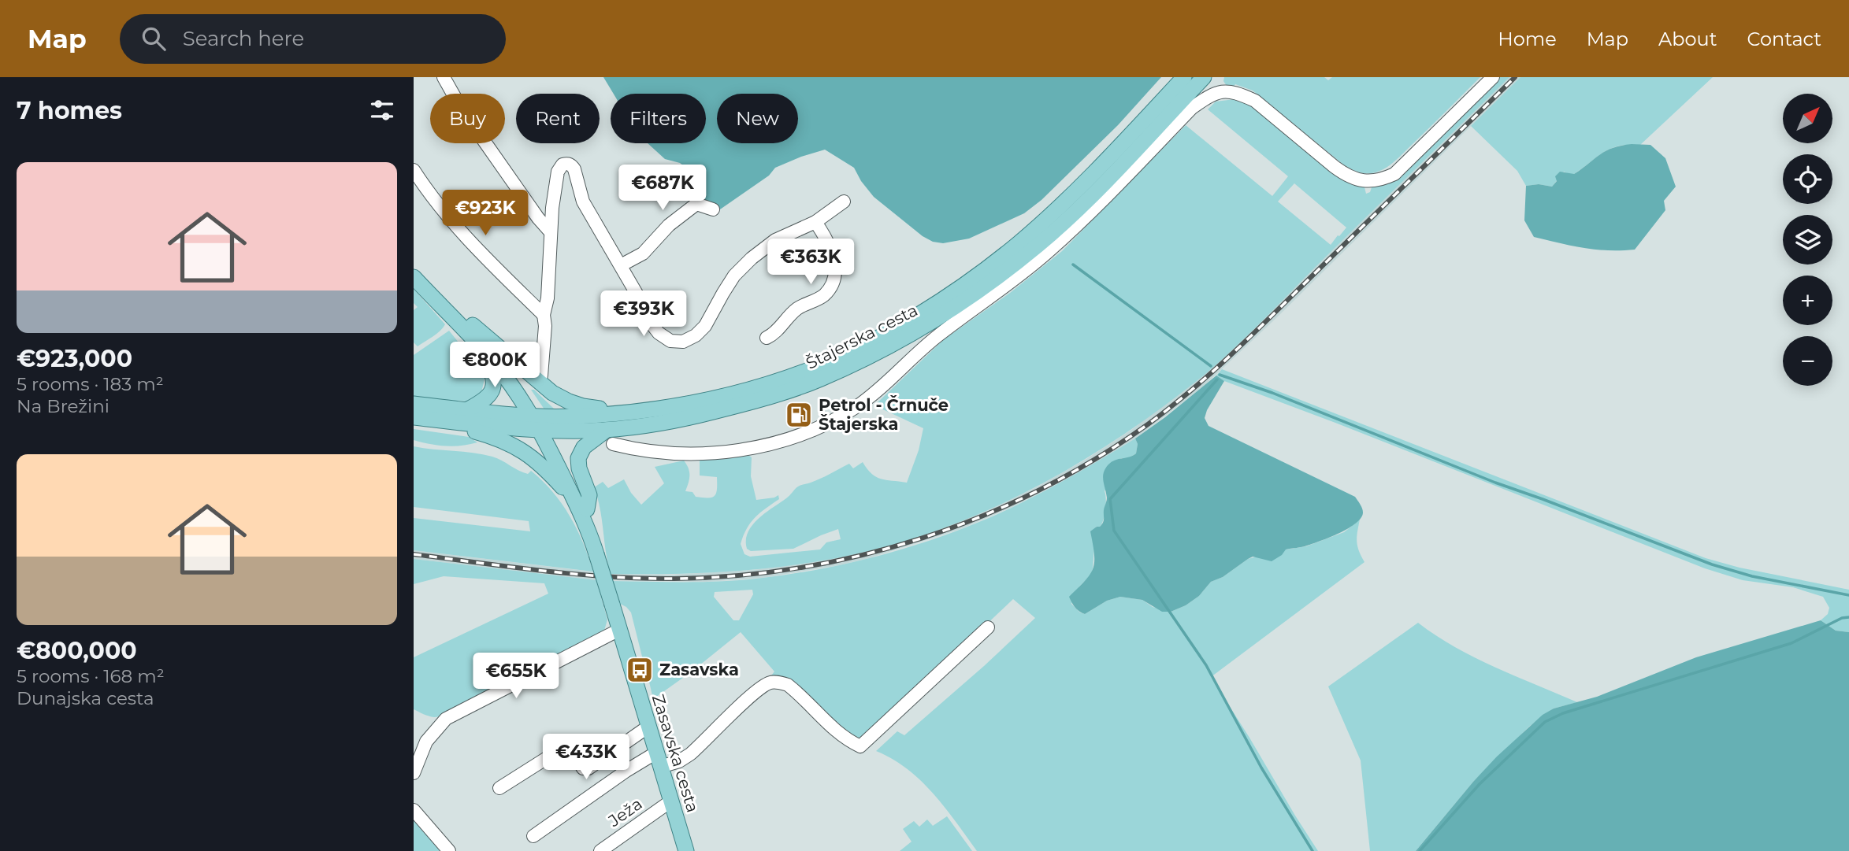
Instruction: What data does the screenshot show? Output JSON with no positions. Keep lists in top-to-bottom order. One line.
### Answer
{"streets":{"main road":["Štajerska cesta","Zasavska cesta"],"street":["Ježa"]},"crossings":[["Štajerska cesta","Zasavska cesta"],["Zasavska cesta","Ježa"]],"places":{"fuel station":["Petrol - Črnuče Štajerska"],"bus stop":["Zasavska"]},"north":"top right","page":{"header":"Map","search":"Search here","nav":["Home","Map","About","Contact"],"heading":"7 homes","map_buttons":["+","−"],"chip":["Buy","Rent","Filters","New"],"list":[{"name":"€923,000","note":"5 rooms · 183 m² · Na Brežini"},{"name":"€800,000","note":"5 rooms · 168 m² · Dunajska cesta"}],"price":["€687K","€923K","€363K","€393K","€800K","€655K","€433K"]}}
